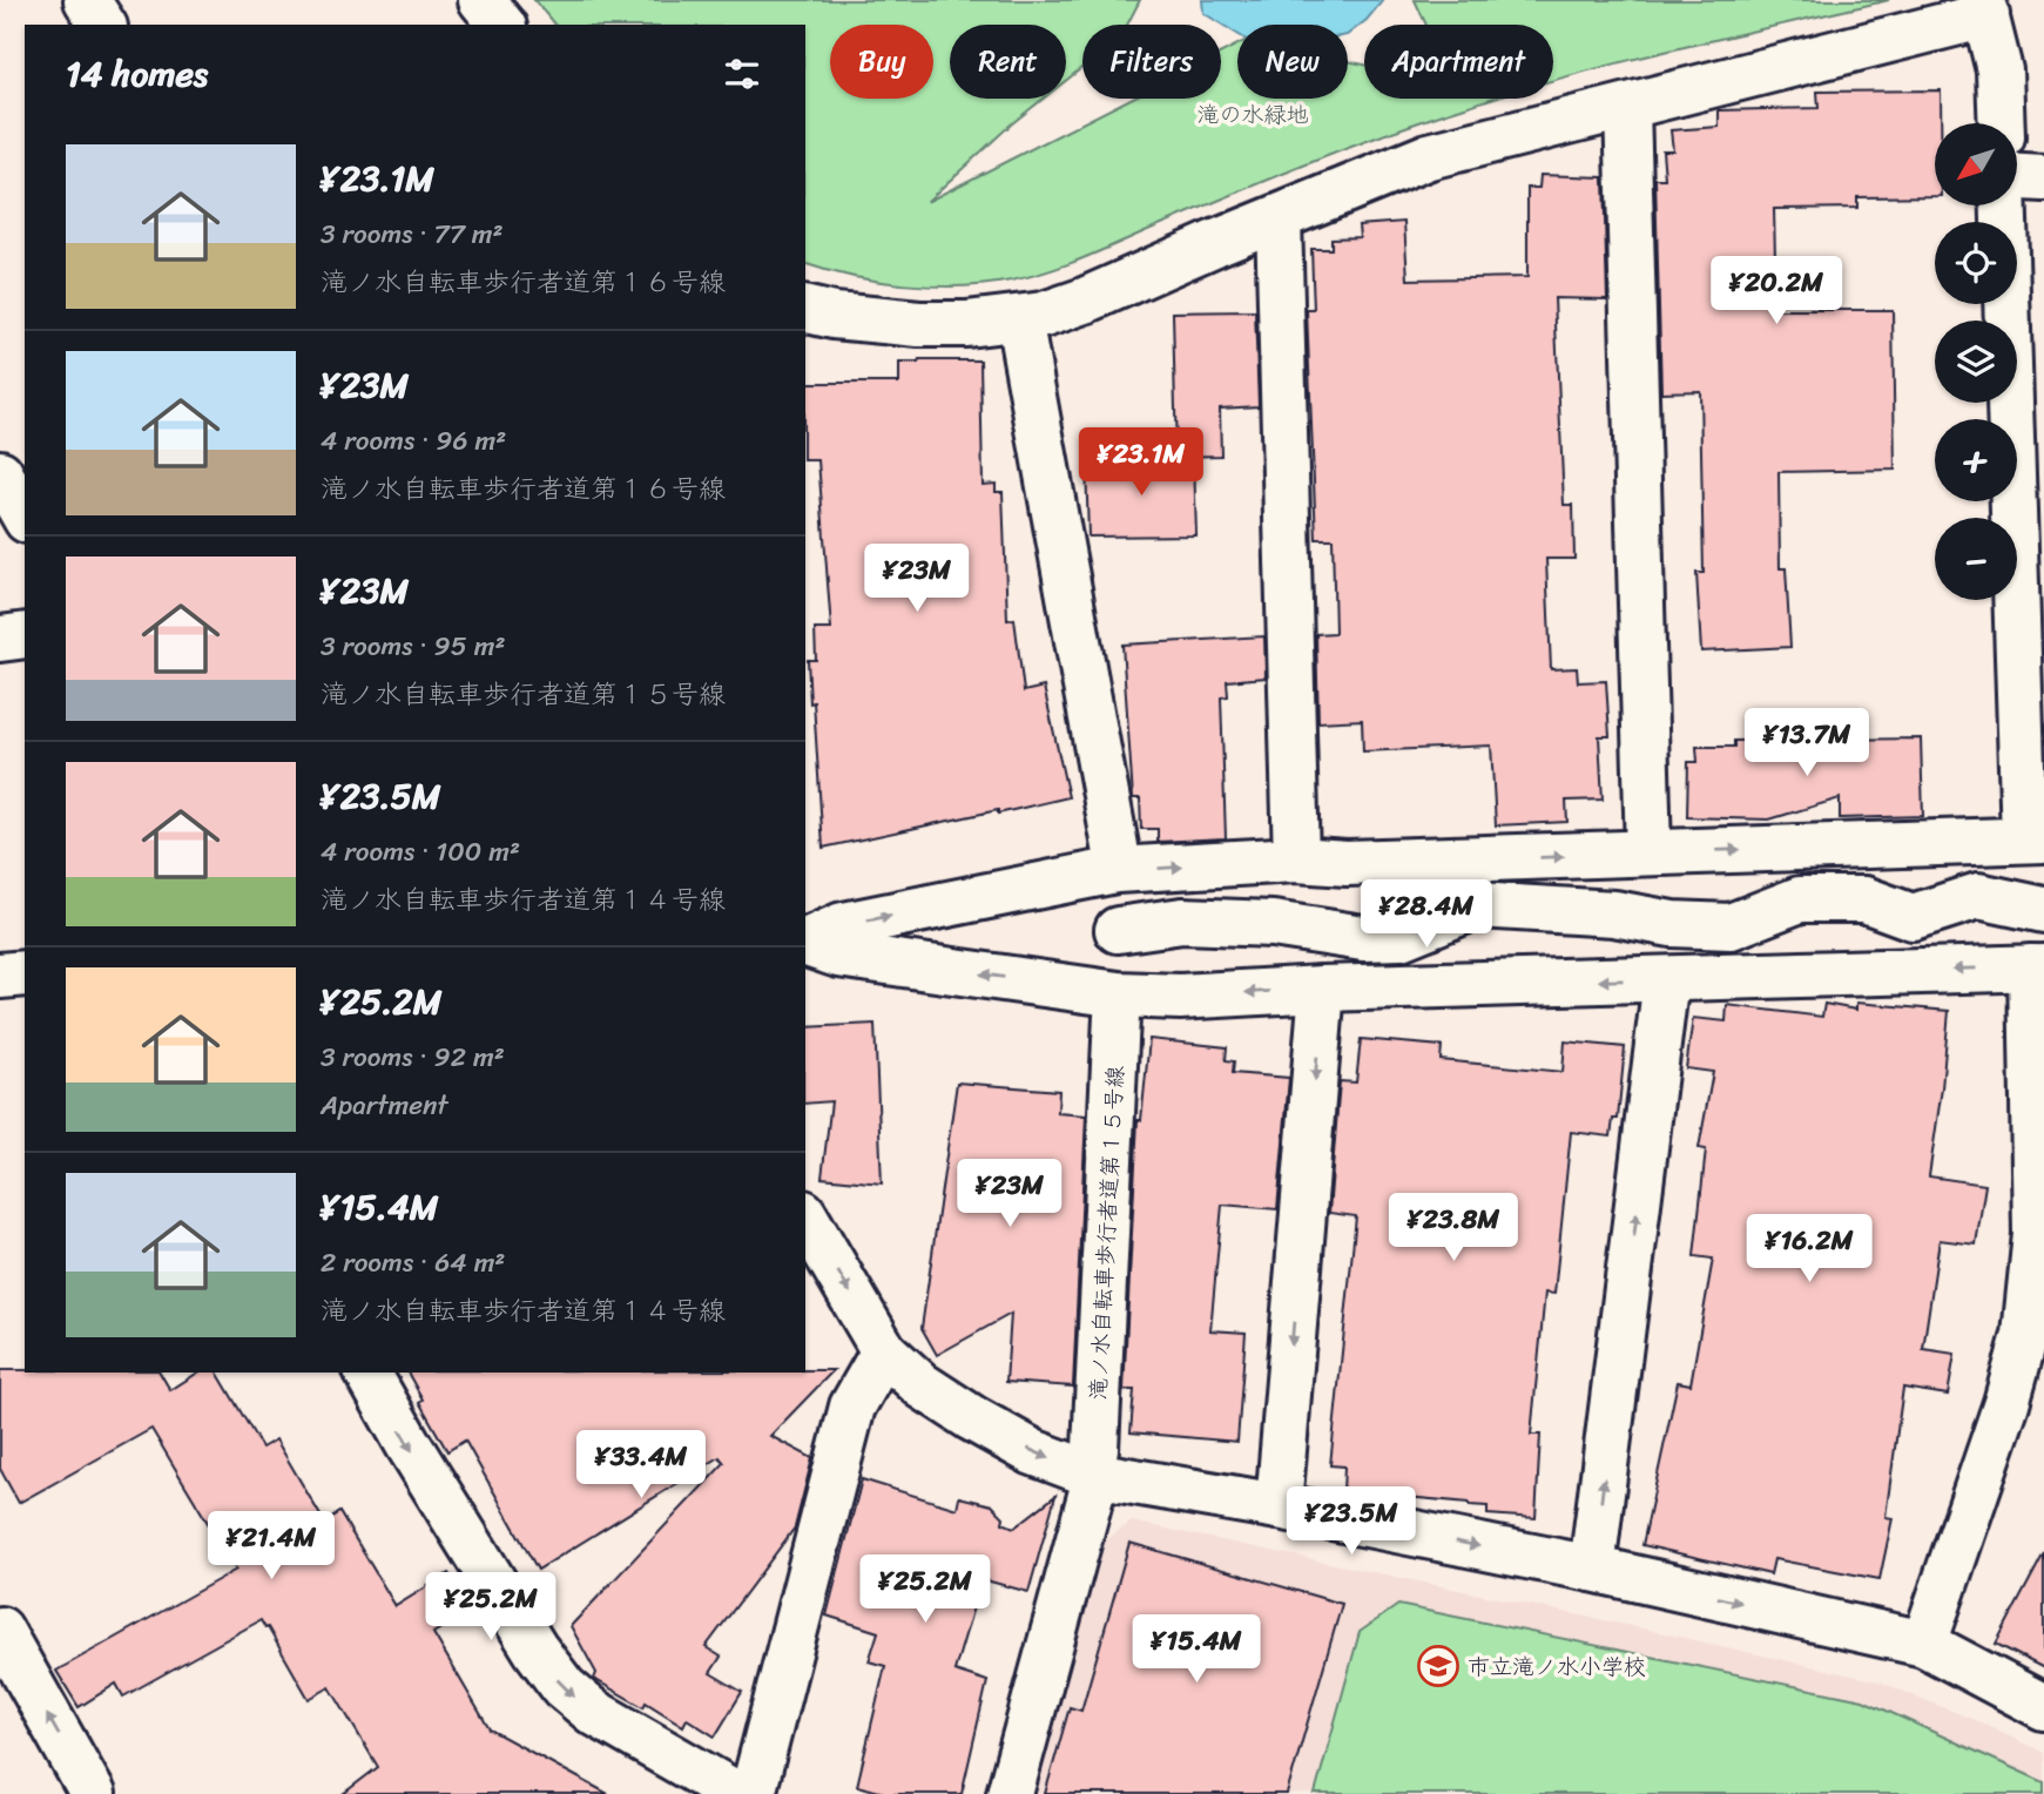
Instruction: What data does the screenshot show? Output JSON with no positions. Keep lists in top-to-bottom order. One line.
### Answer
{"streets":{"street":["滝ノ水自転車歩行者道第１５号線"]},"parks":["滝の水緑地"],"places":{"school or university":["市立滝ノ水小学校"]},"north":"bottom left","page":{"chip":["Buy","Rent","Filters","New","Apartment"],"heading":"14 homes","map_buttons":["+","−"],"list":[{"name":"¥23.1M","note":"3 rooms · 77 m² · 滝ノ水自転車歩行者道第１６号線"},{"name":"¥23M","note":"4 rooms · 96 m² · 滝ノ水自転車歩行者道第１６号線"},{"name":"¥23M","note":"3 rooms · 95 m² · 滝ノ水自転車歩行者道第１５号線"},{"name":"¥23.5M","note":"4 rooms · 100 m² · 滝ノ水自転車歩行者道第１４号線"},{"name":"¥25.2M","note":"3 rooms · 92 m² · Apartment"},{"name":"¥15.4M","note":"2 rooms · 64 m² · 滝ノ水自転車歩行者道第１４号線"}],"price":["¥20.2M","¥23.1M","¥23M","¥13.7M","¥28.4M","¥23M","¥23.8M","¥16.2M","¥33.4M","¥23.5M","¥21.4M","¥25.2M","¥25.2M","¥15.4M"]}}
